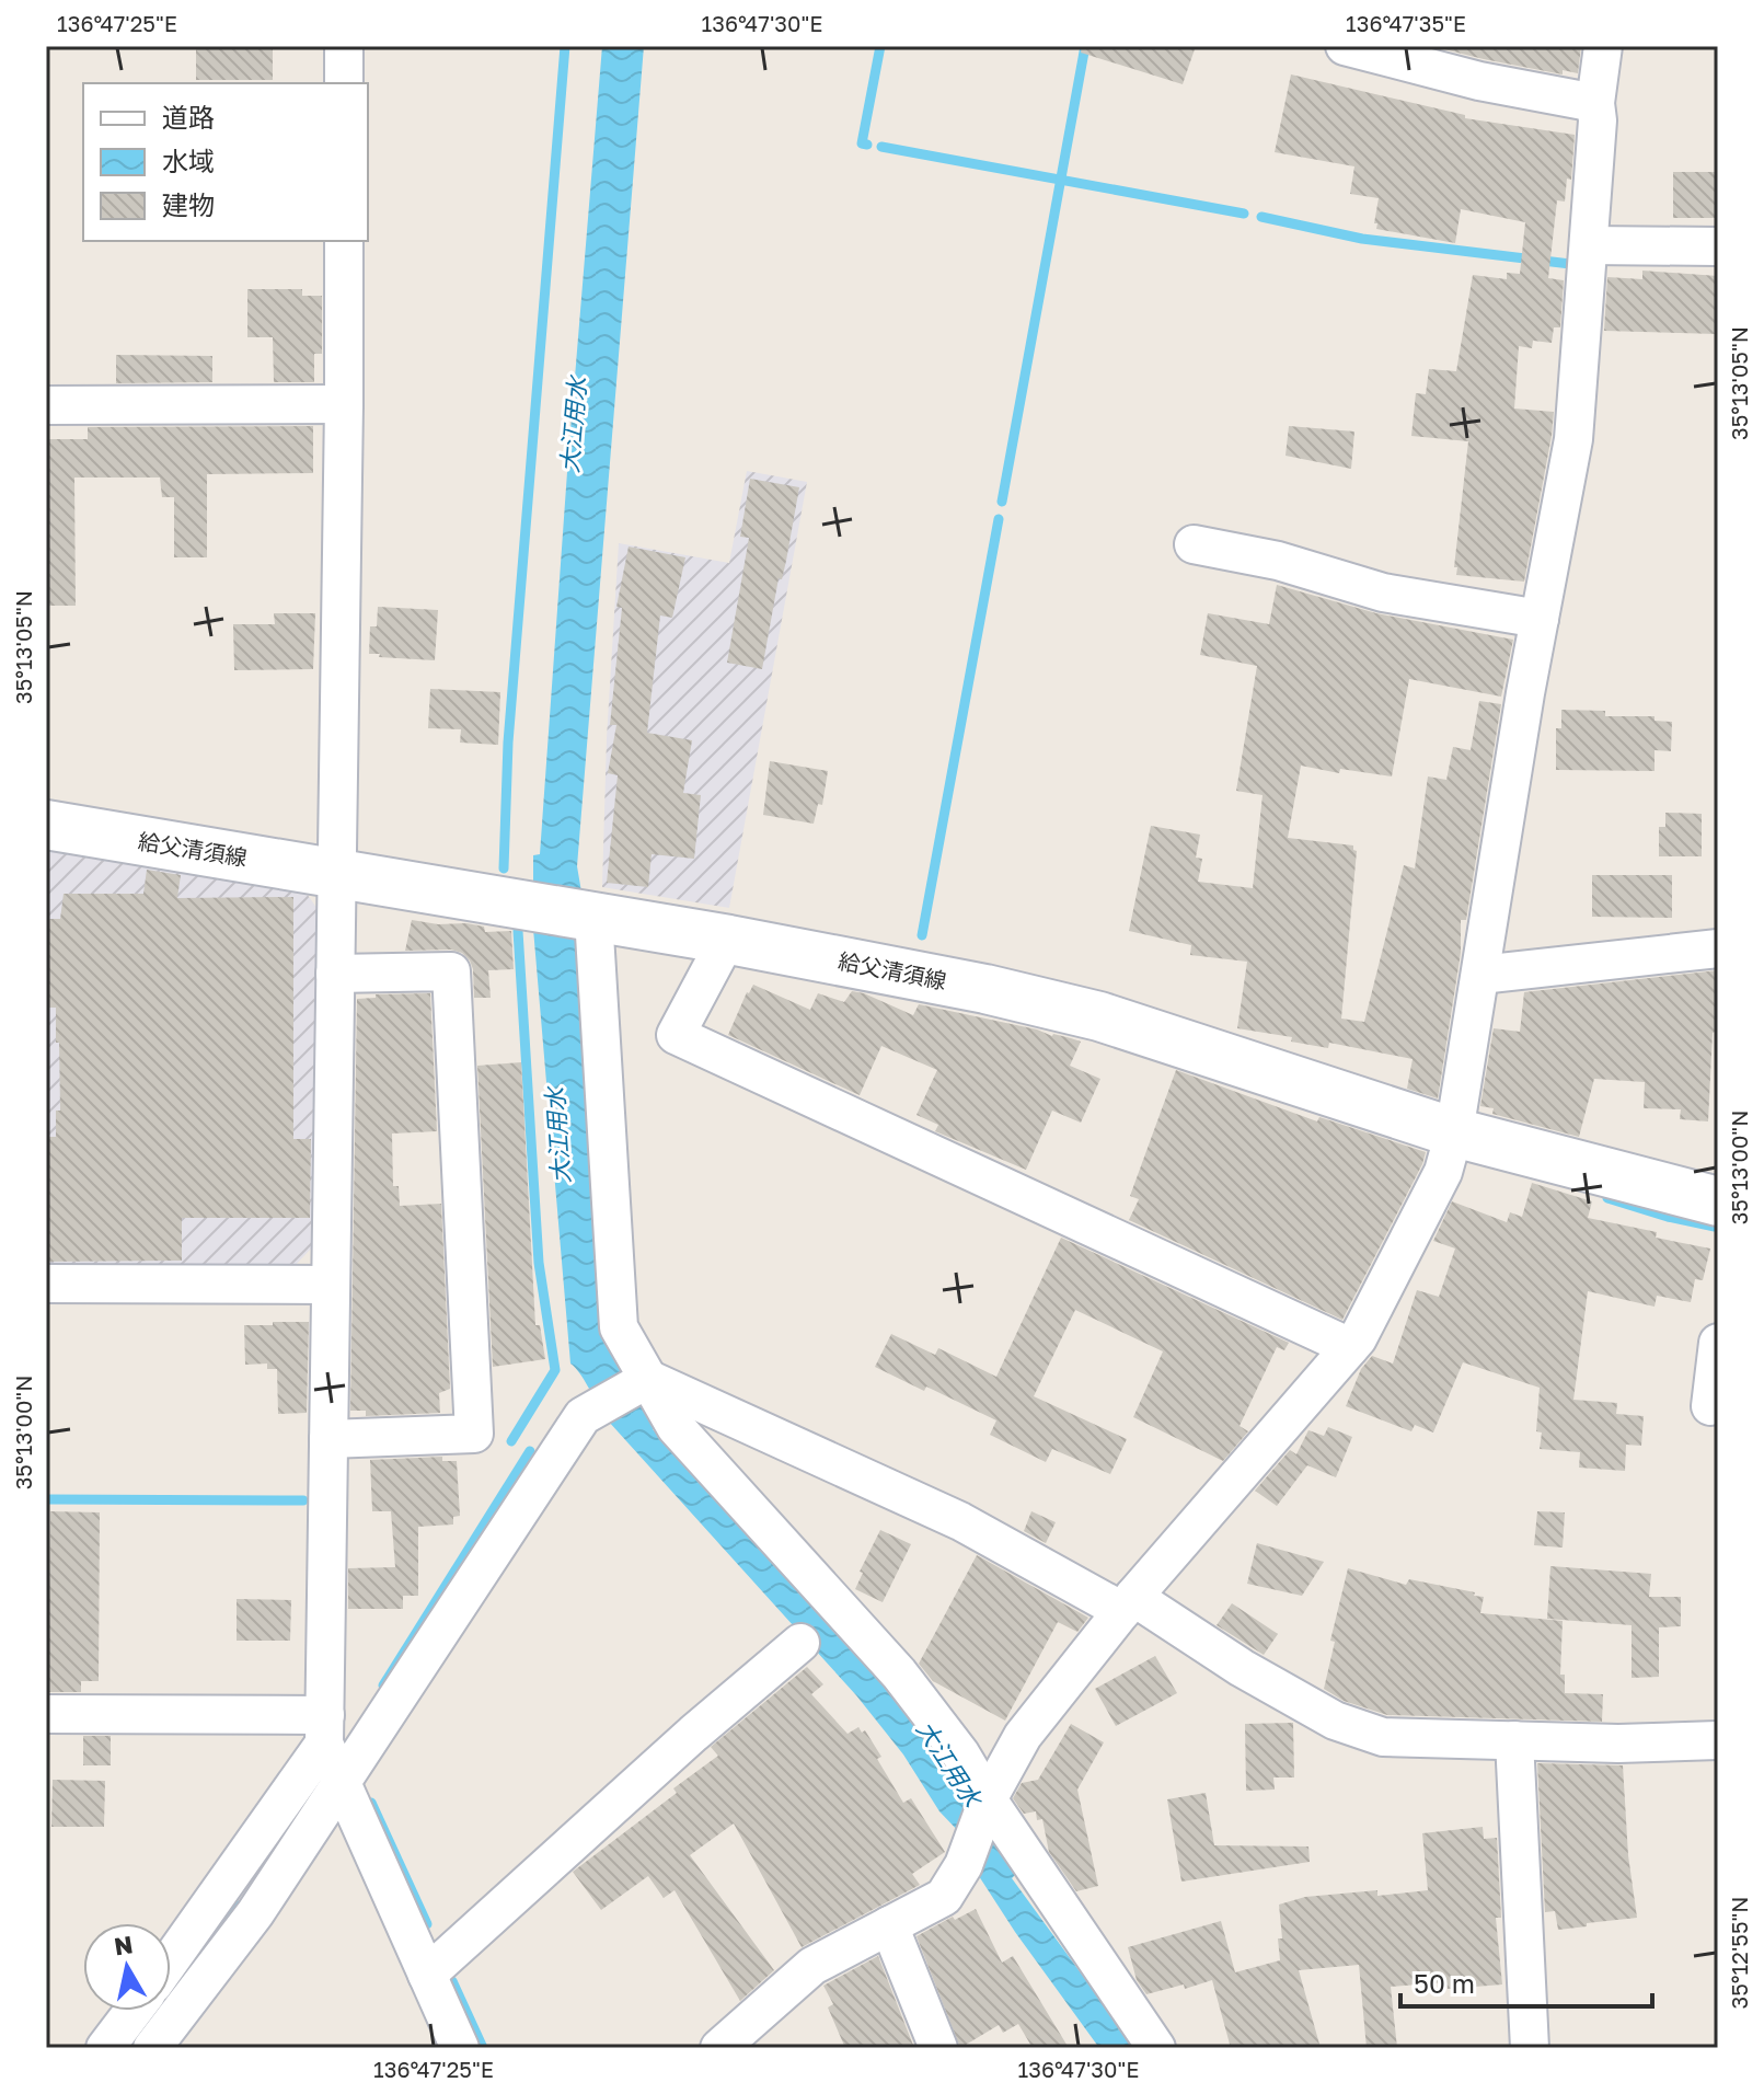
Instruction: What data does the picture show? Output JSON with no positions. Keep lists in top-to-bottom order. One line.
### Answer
{"streets":{"main road":["給父清須線"]},"water":["大江用水"],"legend":["道路","水域","建物"],"scale_bar":"50 m","north":"top","coordinates":["136°47'25\"E","136°47'30\"E","136°47'35\"E","35°13'05\"N","35°13'00\"N","35°12'55\"N"]}
